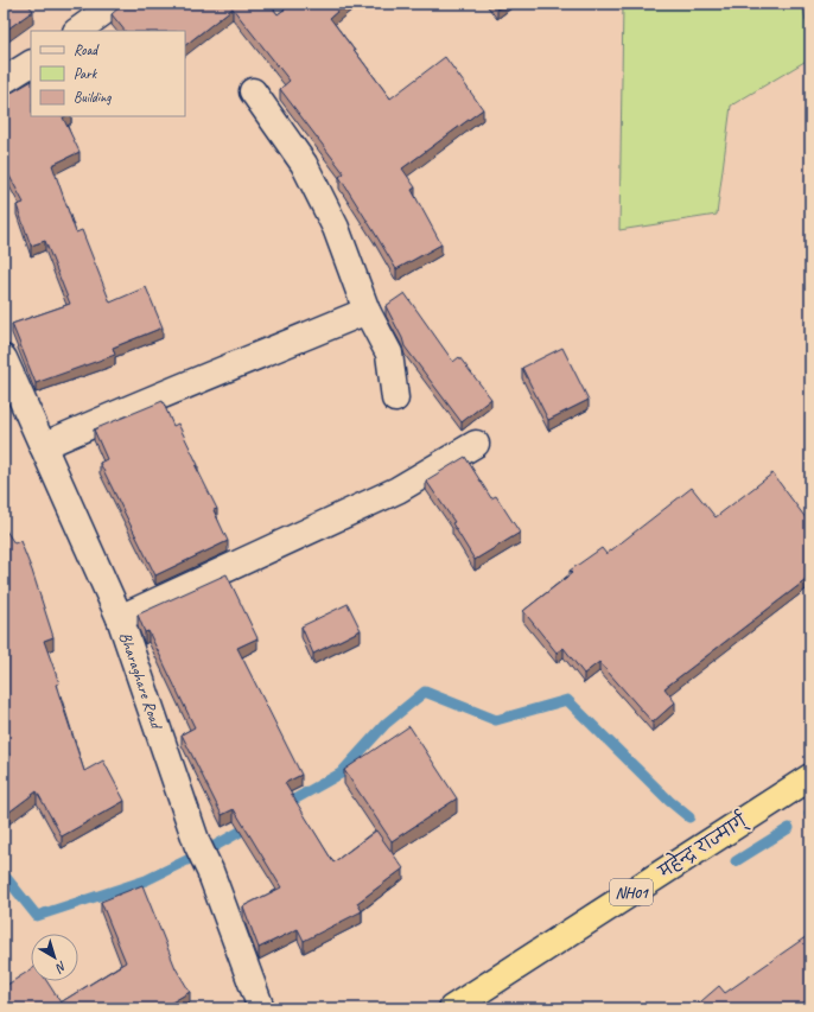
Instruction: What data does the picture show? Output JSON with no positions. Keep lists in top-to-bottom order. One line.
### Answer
{"streets":{"highway":["महेन्द्र राज्मार्ग्","NH01"],"street":["Bharaghare Road"]},"legend":["Road","Park","Building"],"north":"bottom right"}
